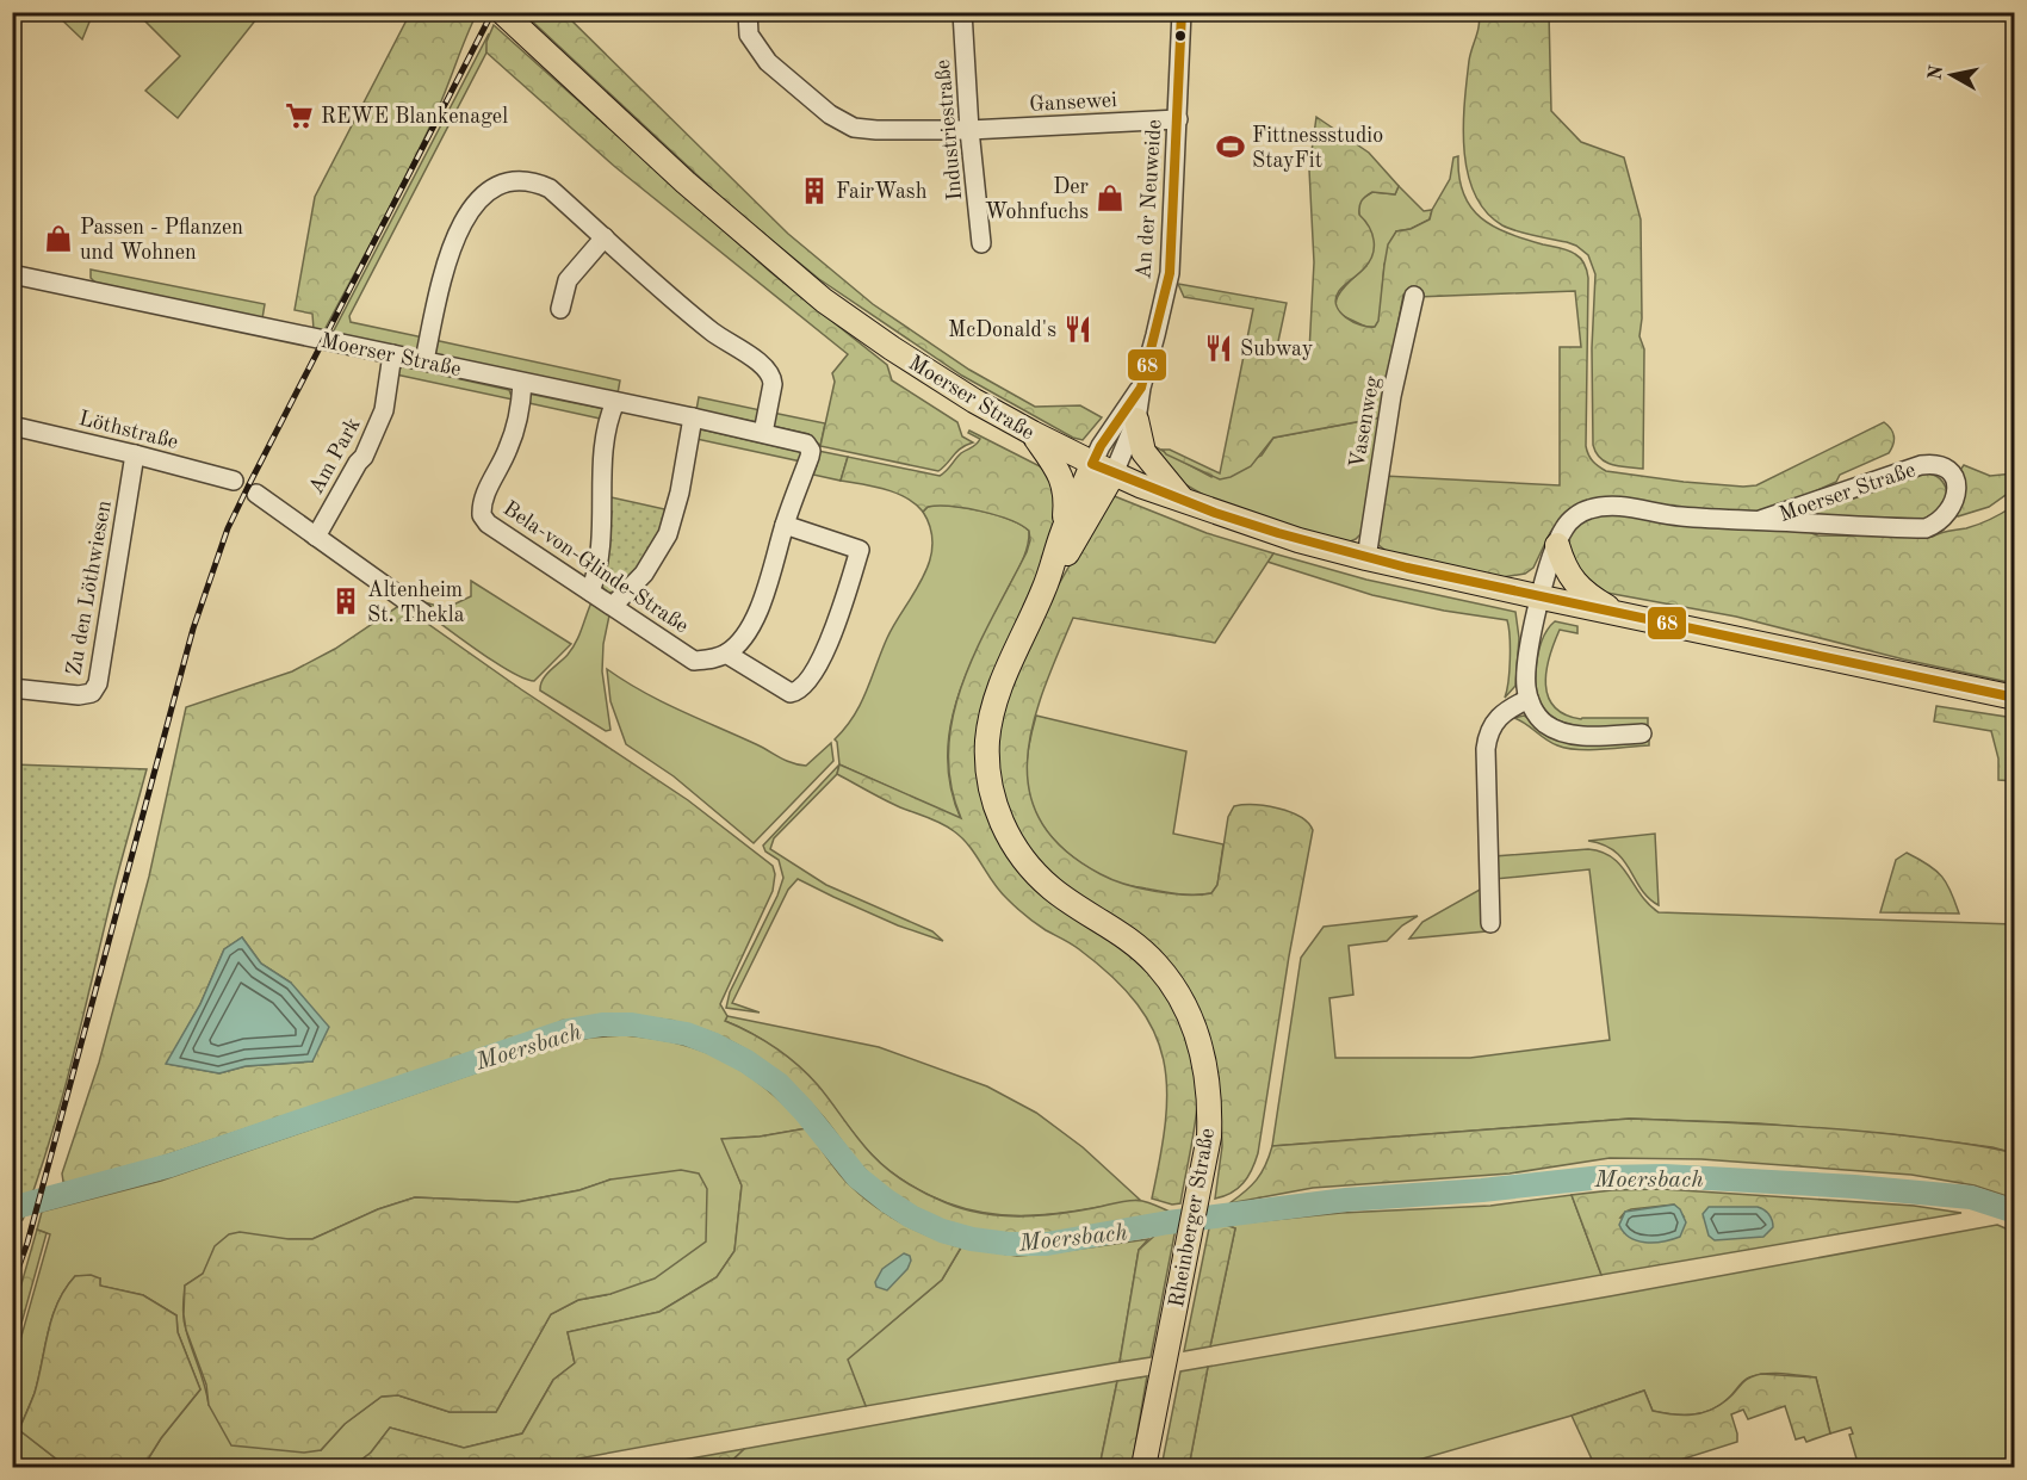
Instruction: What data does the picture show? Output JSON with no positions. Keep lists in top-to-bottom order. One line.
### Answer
{"streets":{"main road":["Moerser Straße","Rheinberger Straße"],"street":["Gansewei","Industriestraße","An der Neuweide","Vasenweg","Löthstraße","Am Park","Bela-von-Glinde-Straße","Zu den Löthwiesen"]},"crossings":[["Gansewei","Industriestraße"],["Gansewei","An der Neuweide"],["An der Neuweide","Moerser Straße"],["An der Neuweide","Rheinberger Straße"],["Moerser Straße","Vasenweg"],["Moerser Straße","Am Park"],["Moerser Straße","Bela-von-Glinde-Straße"],["Moerser Straße","Rheinberger Straße"],["Löthstraße","Zu den Löthwiesen"]],"water":["Moersbach"],"places":{"supermarket":["REWE Blankenagel"],"sports":["Fittnessstudio StayFit"],"building":["FairWash","Altenheim St. Thekla"],"shop":["Der Wohnfuchs","Passen - Pflanzen und Wohnen"],"restaurant":["McDonald's","Subway"]},"lines":["transit line 68"],"north":"left"}
